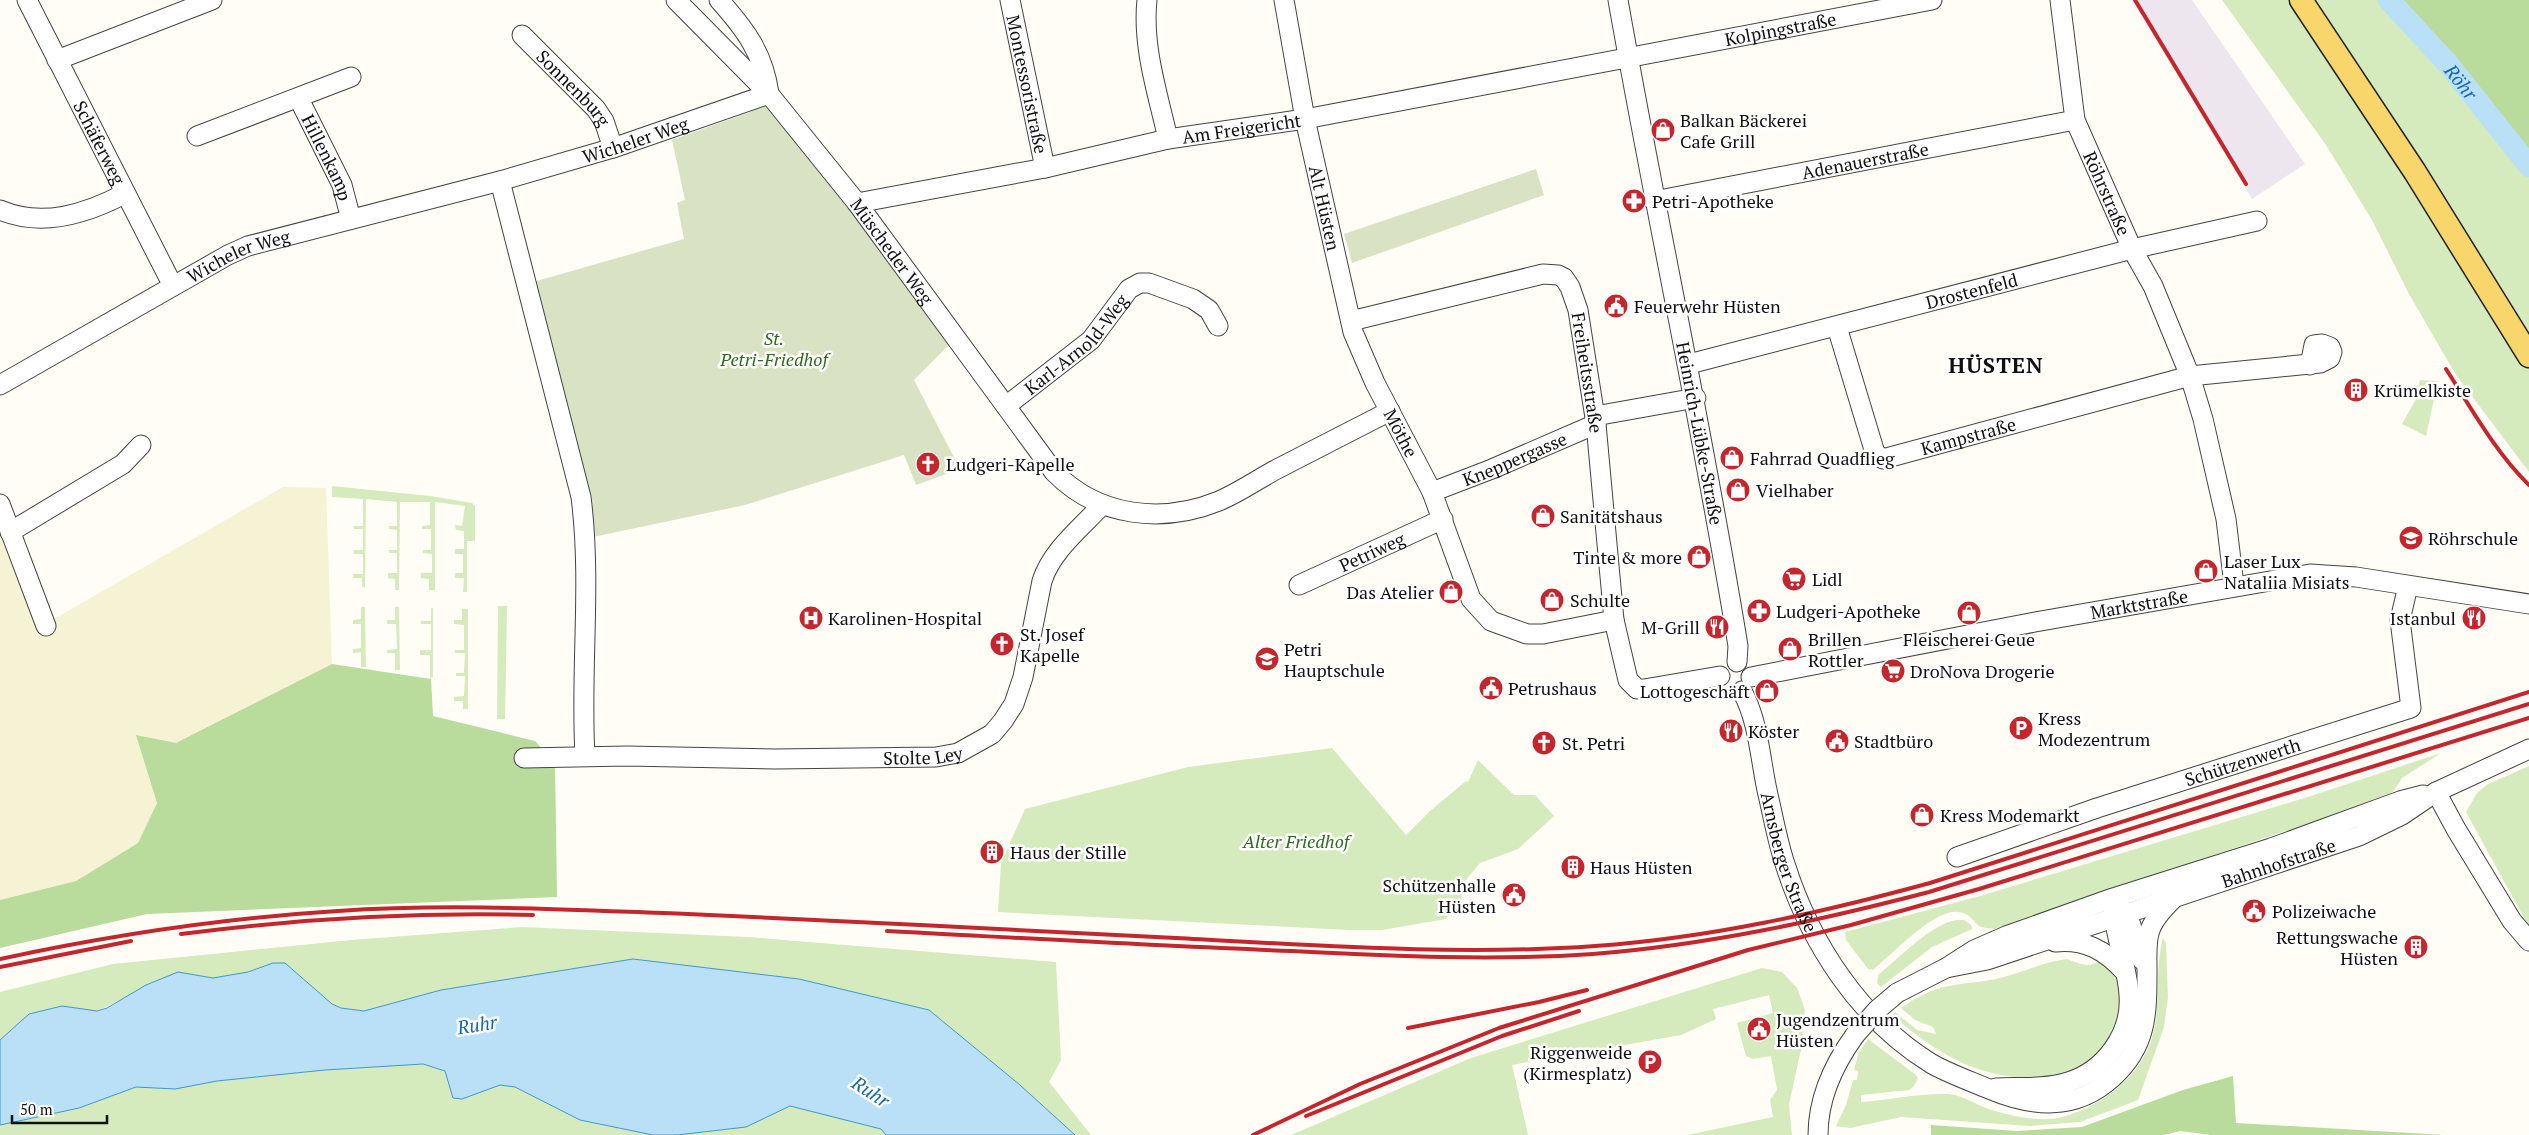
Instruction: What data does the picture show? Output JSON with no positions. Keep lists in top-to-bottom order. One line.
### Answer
{"streets":{"street":["Kolpingstraße","Montessoristraße","Sonnenburg","Am Freigericht","Wicheler Weg","Schäferweg","Hillenkamp","Adenauerstraße","Röhrstraße","Alt Hüsten","Müscheder Weg","Drostenfeld","Karl-Arnold-Weg","Freiheitsstraße","Heinrich-Lübke-Straße","Kampstraße","Möthe","Kneppergasse","Petriweg","Marktstraße","Stolte Ley","Schützenwerth","Arnsberger Straße","Bahnhofstraße"]},"crossings":[["Kolpingstraße","Am Freigericht"],["Kolpingstraße","Heinrich-Lübke-Straße"],["Montessoristraße","Am Freigericht"],["Sonnenburg","Wicheler Weg"],["Am Freigericht","Alt Hüsten"],["Am Freigericht","Müscheder Weg"],["Am Freigericht","Heinrich-Lübke-Straße"],["Wicheler Weg","Schäferweg"],["Wicheler Weg","Hillenkamp"],["Wicheler Weg","Müscheder Weg"],["Adenauerstraße","Röhrstraße"],["Adenauerstraße","Heinrich-Lübke-Straße"],["Röhrstraße","Drostenfeld"],["Röhrstraße","Kampstraße"],["Röhrstraße","Marktstraße"],["Alt Hüsten","Freiheitsstraße"],["Alt Hüsten","Möthe"],["Müscheder Weg","Karl-Arnold-Weg"],["Müscheder Weg","Möthe"],["Müscheder Weg","Stolte Ley"],["Drostenfeld","Heinrich-Lübke-Straße"],["Drostenfeld","Kampstraße"],["Freiheitsstraße","Heinrich-Lübke-Straße"],["Freiheitsstraße","Möthe"],["Freiheitsstraße","Kneppergasse"],["Freiheitsstraße","Marktstraße"],["Freiheitsstraße","Arnsberger Straße"],["Heinrich-Lübke-Straße","Kneppergasse"],["Heinrich-Lübke-Straße","Marktstraße"],["Heinrich-Lübke-Straße","Arnsberger Straße"],["Möthe","Kneppergasse"],["Möthe","Petriweg"],["Möthe","Stolte Ley"],["Marktstraße","Schützenwerth"],["Marktstraße","Arnsberger Straße"],["Arnsberger Straße","Bahnhofstraße"]],"districts":["HÜSTEN"],"water":["Röhr","Ruhr"],"parks":["St. Petri-Friedhof","Alter Friedhof"],"places":{"shop":["Balkan Bäckerei Cafe Grill","Fahrrad Quadflieg","Vielhaber","Sanitätshaus","Tinte & more","Laser Lux Nataliia Misiats","Das Atelier","Schulte","Fleischerei Geue","Brillen Rottler","Lottogeschäft","Kress Modemarkt"],"pharmacy":["Petri-Apotheke","Ludgeri-Apotheke"],"public building":["Feuerwehr Hüsten","Petrushaus","Stadtbüro","Schützenhalle Hüsten","Polizeiwache","Jugendzentrum Hüsten"],"building":["Krümelkiste","Haus der Stille","Haus Hüsten","Rettungswache Hüsten"],"church":["Ludgeri-Kapelle","St. Josef Kapelle","St. Petri"],"school or university":["Röhrschule","Petri Hauptschule"],"supermarket":["Lidl","DroNova Drogerie"],"hospital":["Karolinen-Hospital"],"restaurant":["Istanbul","M-Grill","Köster"],"parking":["Kress Modezentrum","Riggenweide (Kirmesplatz)"]},"scale_bar":"50 m"}
